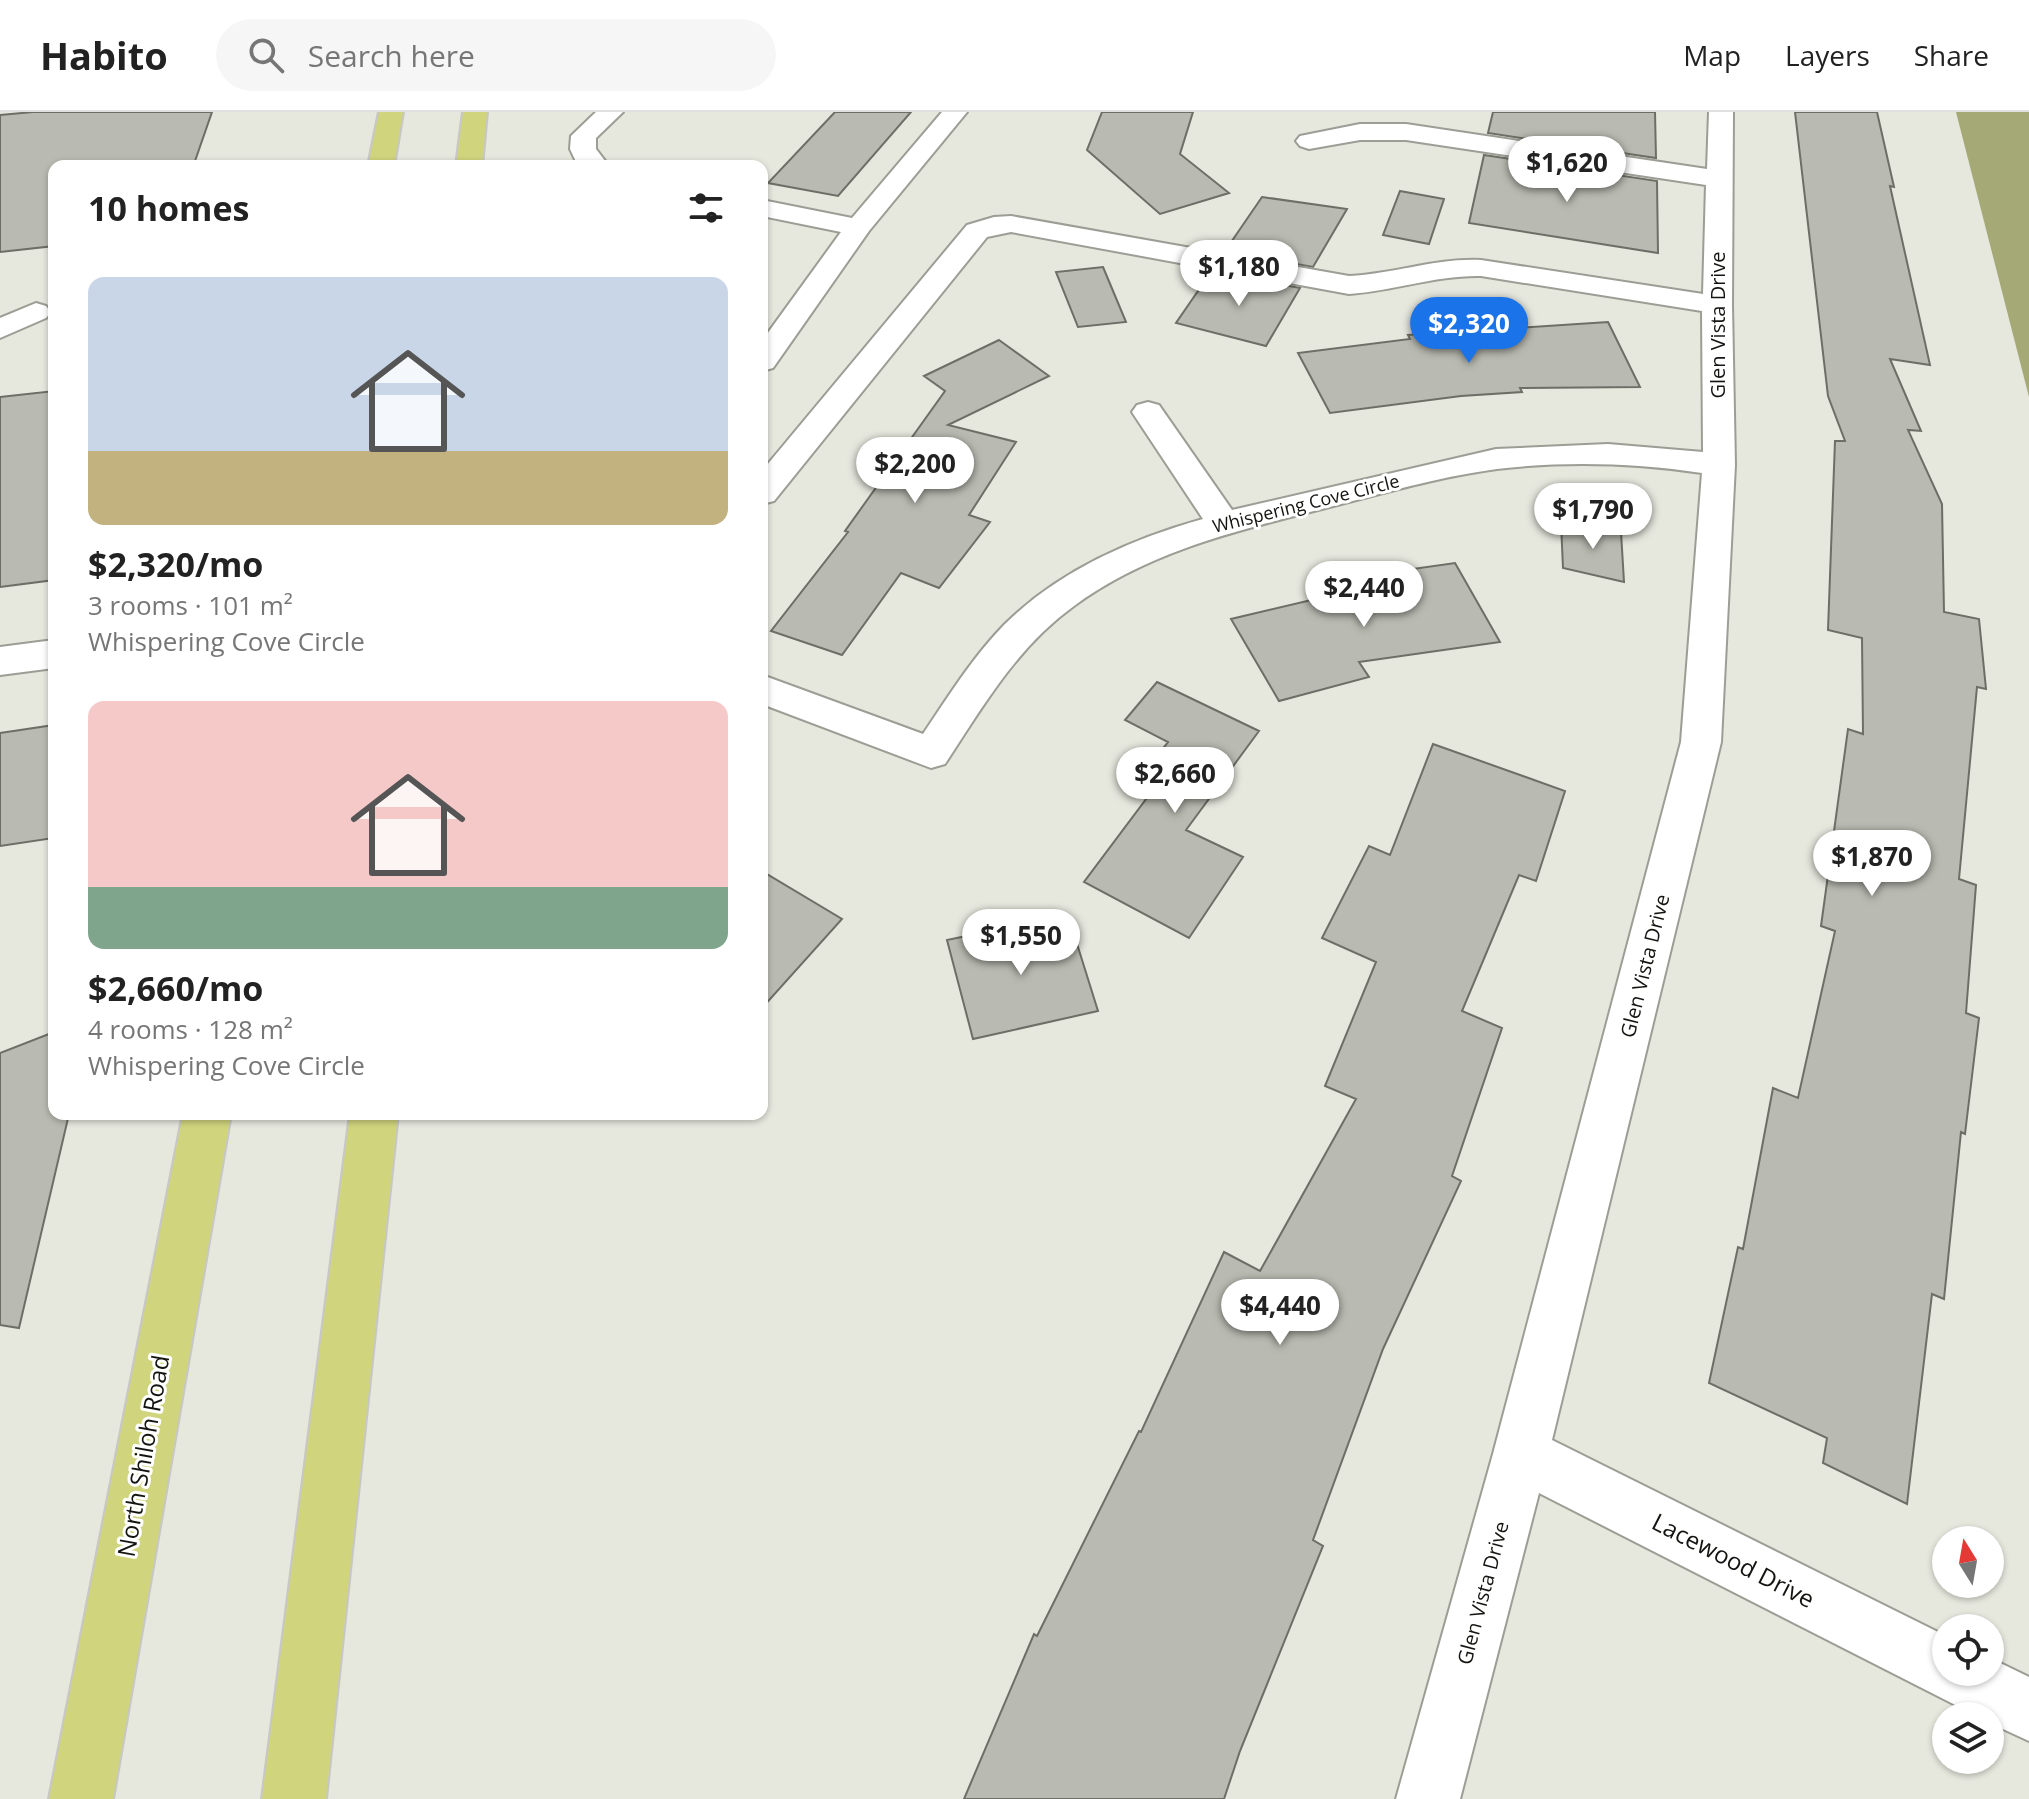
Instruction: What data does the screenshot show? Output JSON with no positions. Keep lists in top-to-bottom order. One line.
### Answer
{"streets":{"main road":["North Shiloh Road"],"street":["Glen Vista Drive","Whispering Cove Circle","Lacewood Drive"]},"crossings":[["Glen Vista Drive","Whispering Cove Circle"],["Glen Vista Drive","Lacewood Drive"]],"north":"top","page":{"header":"Habito","search":"Search here","nav":["Map","Layers","Share"],"price":["$1,620","$1,180","$2,320","$2,200","$1,790","$2,440","$2,660","$1,870","$1,550","$4,440"],"heading":"10 homes","list":[{"name":"$2,320/mo","note":"3 rooms · 101 m² · Whispering Cove Circle"},{"name":"$2,660/mo","note":"4 rooms · 128 m² · Whispering Cove Circle"}]}}
